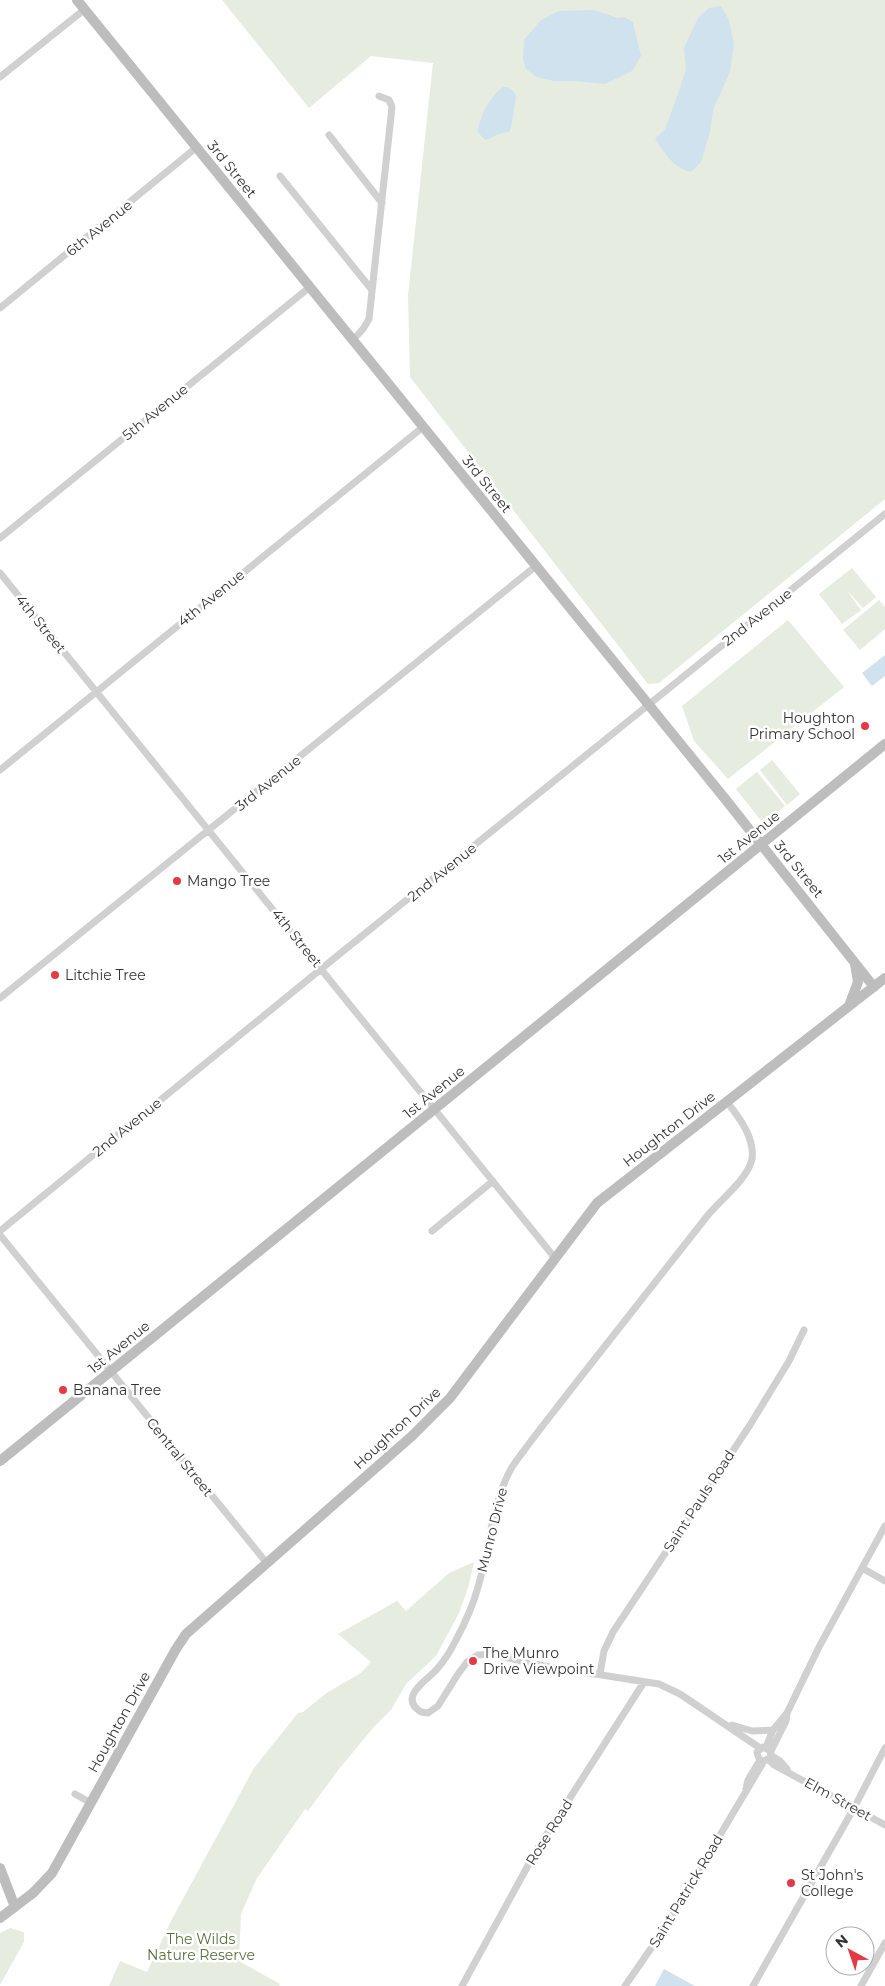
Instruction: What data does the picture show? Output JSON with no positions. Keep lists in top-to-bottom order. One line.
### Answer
{"streets":{"street":["3rd Street","6th Avenue","5th Avenue","4th Avenue","2nd Avenue","4th Street","3rd Avenue","1st Avenue","Houghton Drive","Central Street","Saint Pauls Road","Munro Drive","Elm Street","Rose Road","Saint Patrick Road"]},"crossings":[["3rd Street","6th Avenue"],["3rd Street","5th Avenue"],["3rd Street","4th Avenue"],["3rd Street","2nd Avenue"],["3rd Street","3rd Avenue"],["3rd Street","1st Avenue"],["3rd Street","Houghton Drive"],["4th Avenue","4th Street"],["2nd Avenue","4th Street"],["4th Street","3rd Avenue"],["4th Street","1st Avenue"],["4th Street","Houghton Drive"],["1st Avenue","Central Street"],["Houghton Drive","Central Street"],["Houghton Drive","Munro Drive"],["Saint Pauls Road","Munro Drive"],["Munro Drive","Elm Street"],["Munro Drive","Rose Road"],["Elm Street","Rose Road"],["Elm Street","Saint Patrick Road"]],"parks":["The Wilds Nature Reserve"],"places":["Houghton Primary School","Mango Tree","Litchie Tree","Banana Tree","The Munro Drive Viewpoint","St John's College"],"north":"top left"}
